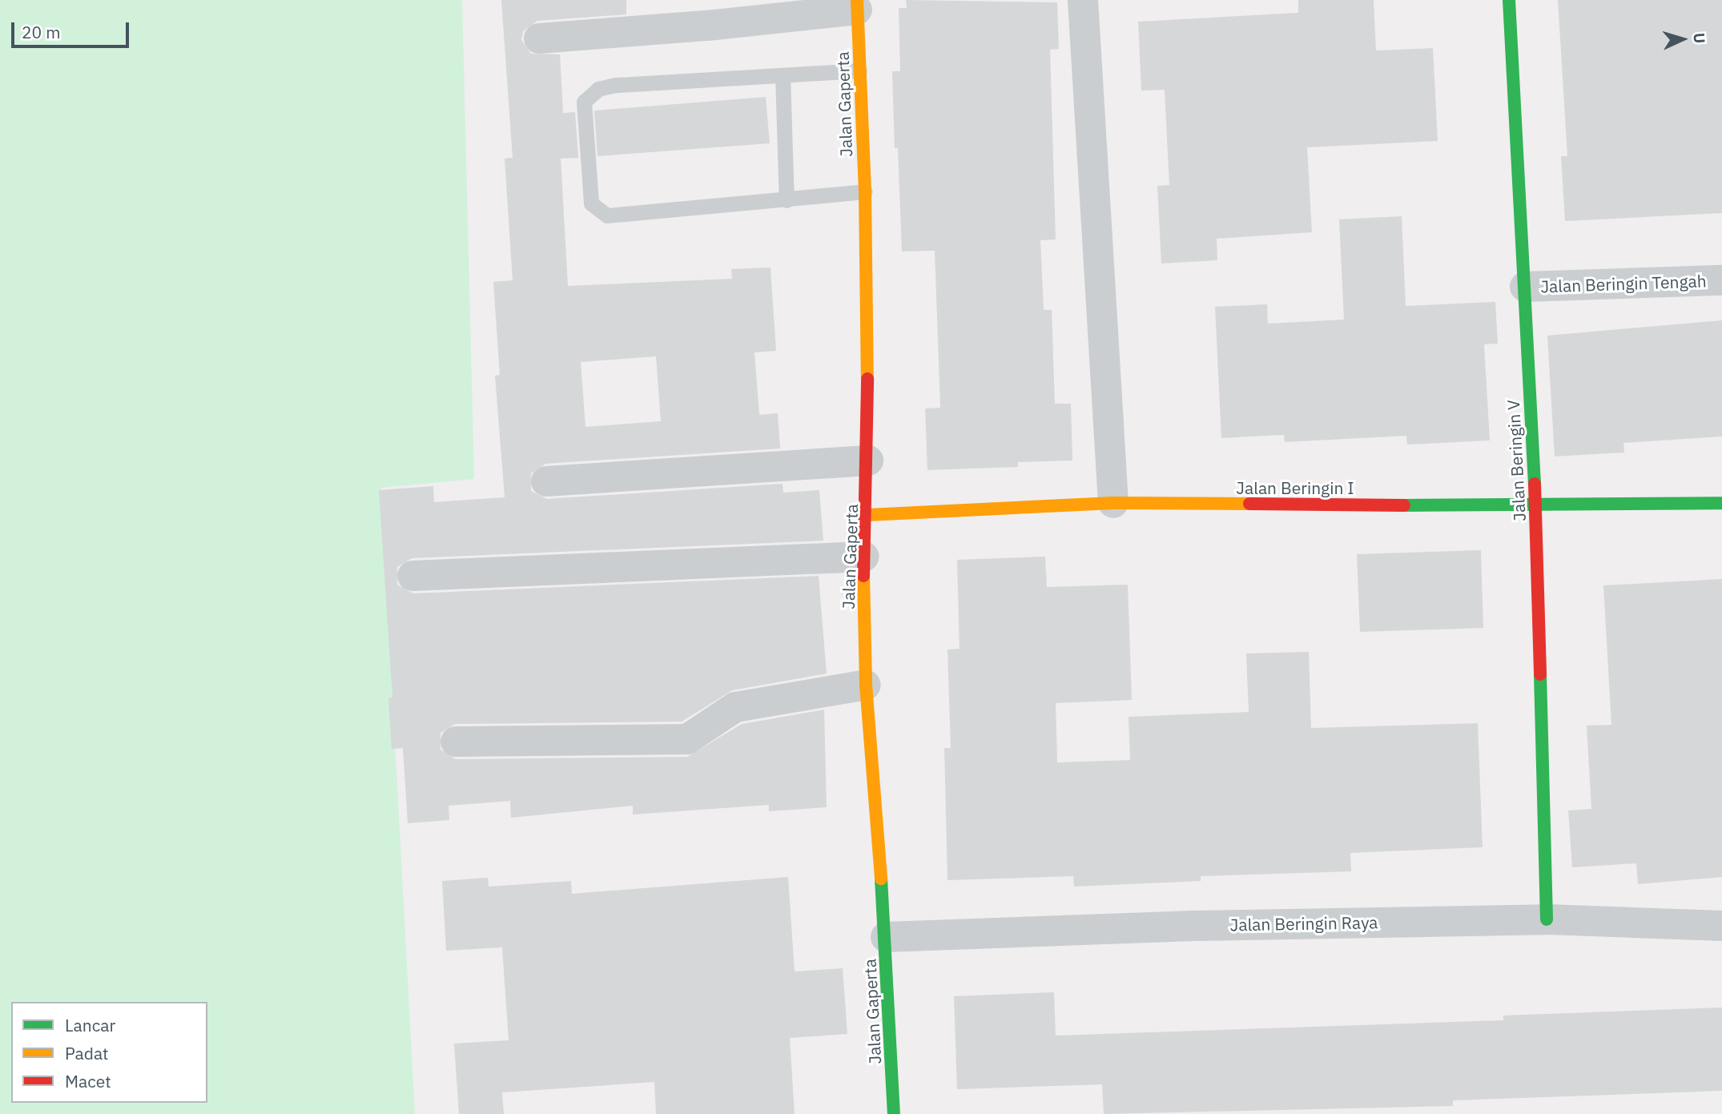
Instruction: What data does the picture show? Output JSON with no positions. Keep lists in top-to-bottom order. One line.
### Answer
{"streets":{"street":["Jalan Gaperta","Jalan Beringin Tengah","Jalan Beringin V","Jalan Beringin I","Jalan Beringin Raya"]},"crossings":[["Jalan Gaperta","Jalan Beringin I"],["Jalan Gaperta","Jalan Beringin Raya"],["Jalan Beringin Tengah","Jalan Beringin V"],["Jalan Beringin V","Jalan Beringin I"],["Jalan Beringin V","Jalan Beringin Raya"]],"legend":["Lancar","Padat","Macet"],"scale_bar":"20 m","north":"right"}
